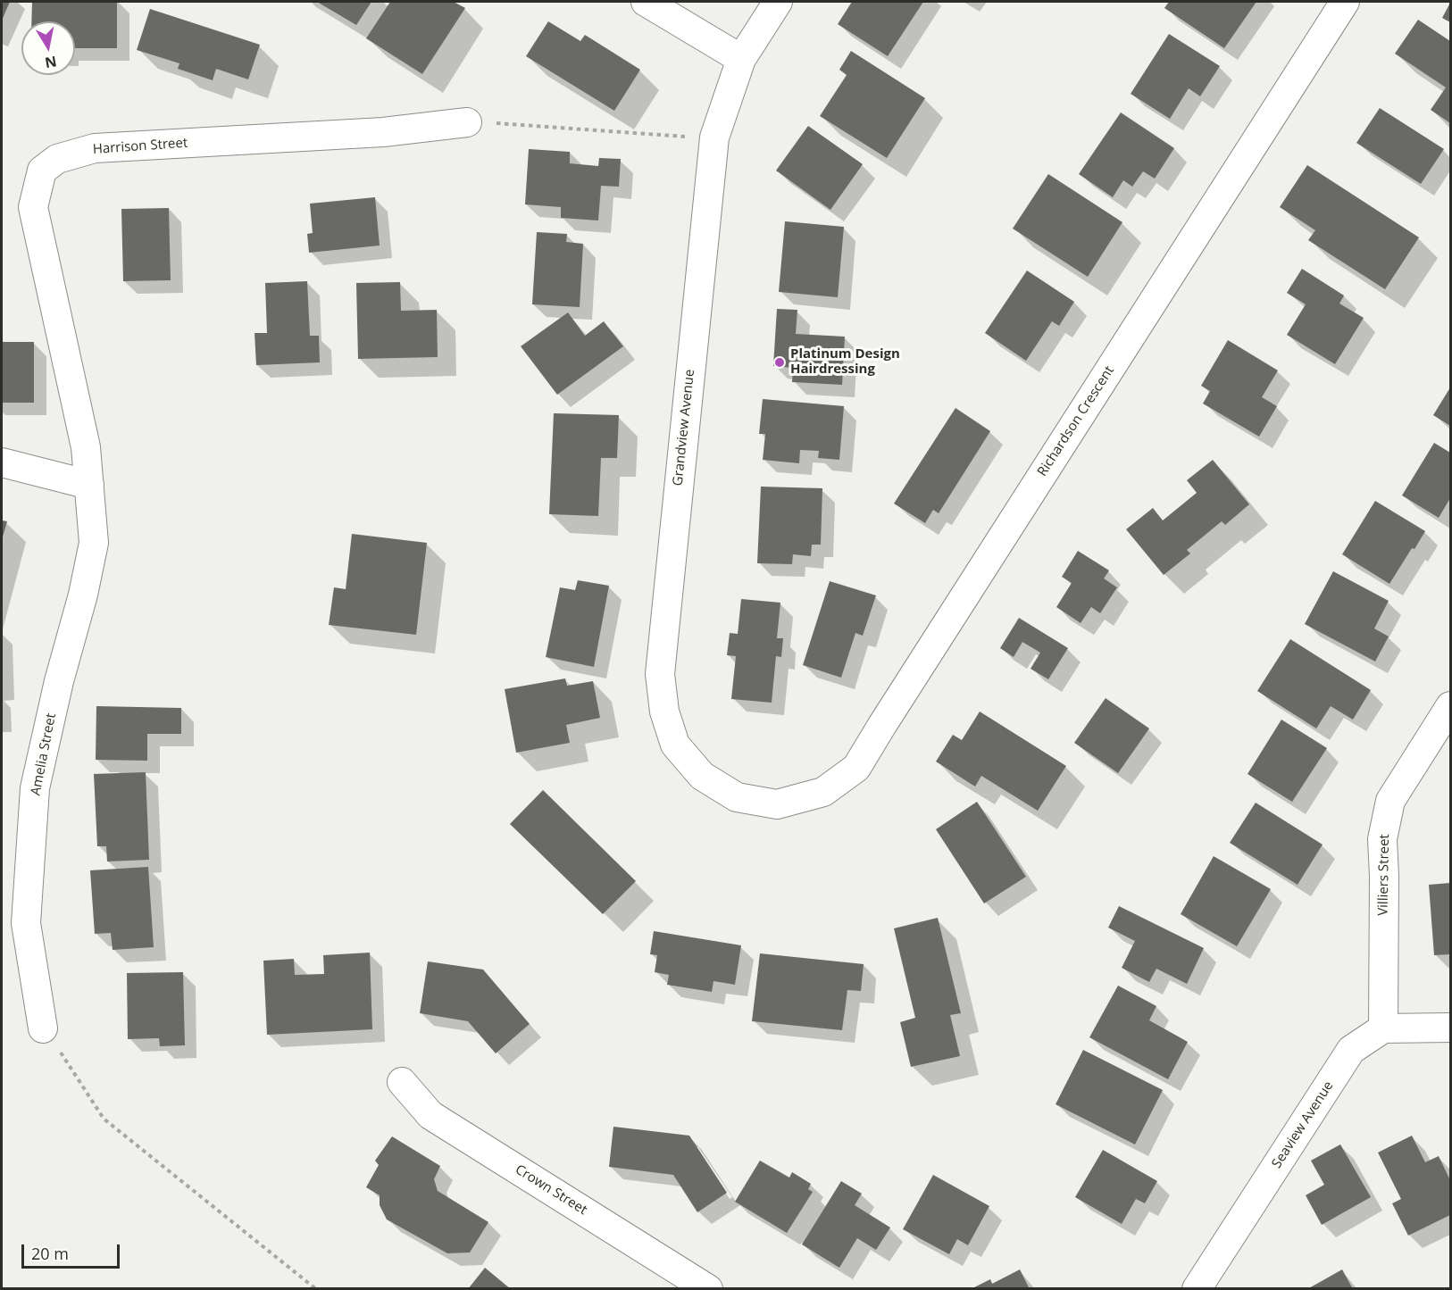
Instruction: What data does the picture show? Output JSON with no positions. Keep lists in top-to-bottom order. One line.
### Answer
{"streets":{"street":["Harrison Street","Richardson Crescent","Grandview Avenue","Amelia Street","Villiers Street","Seaview Avenue","Crown Street"]},"crossings":[["Harrison Street","Amelia Street"],["Richardson Crescent","Grandview Avenue"],["Villiers Street","Seaview Avenue"]],"places":["Platinum Design Hairdressing"],"scale_bar":"20 m","north":"bottom"}
